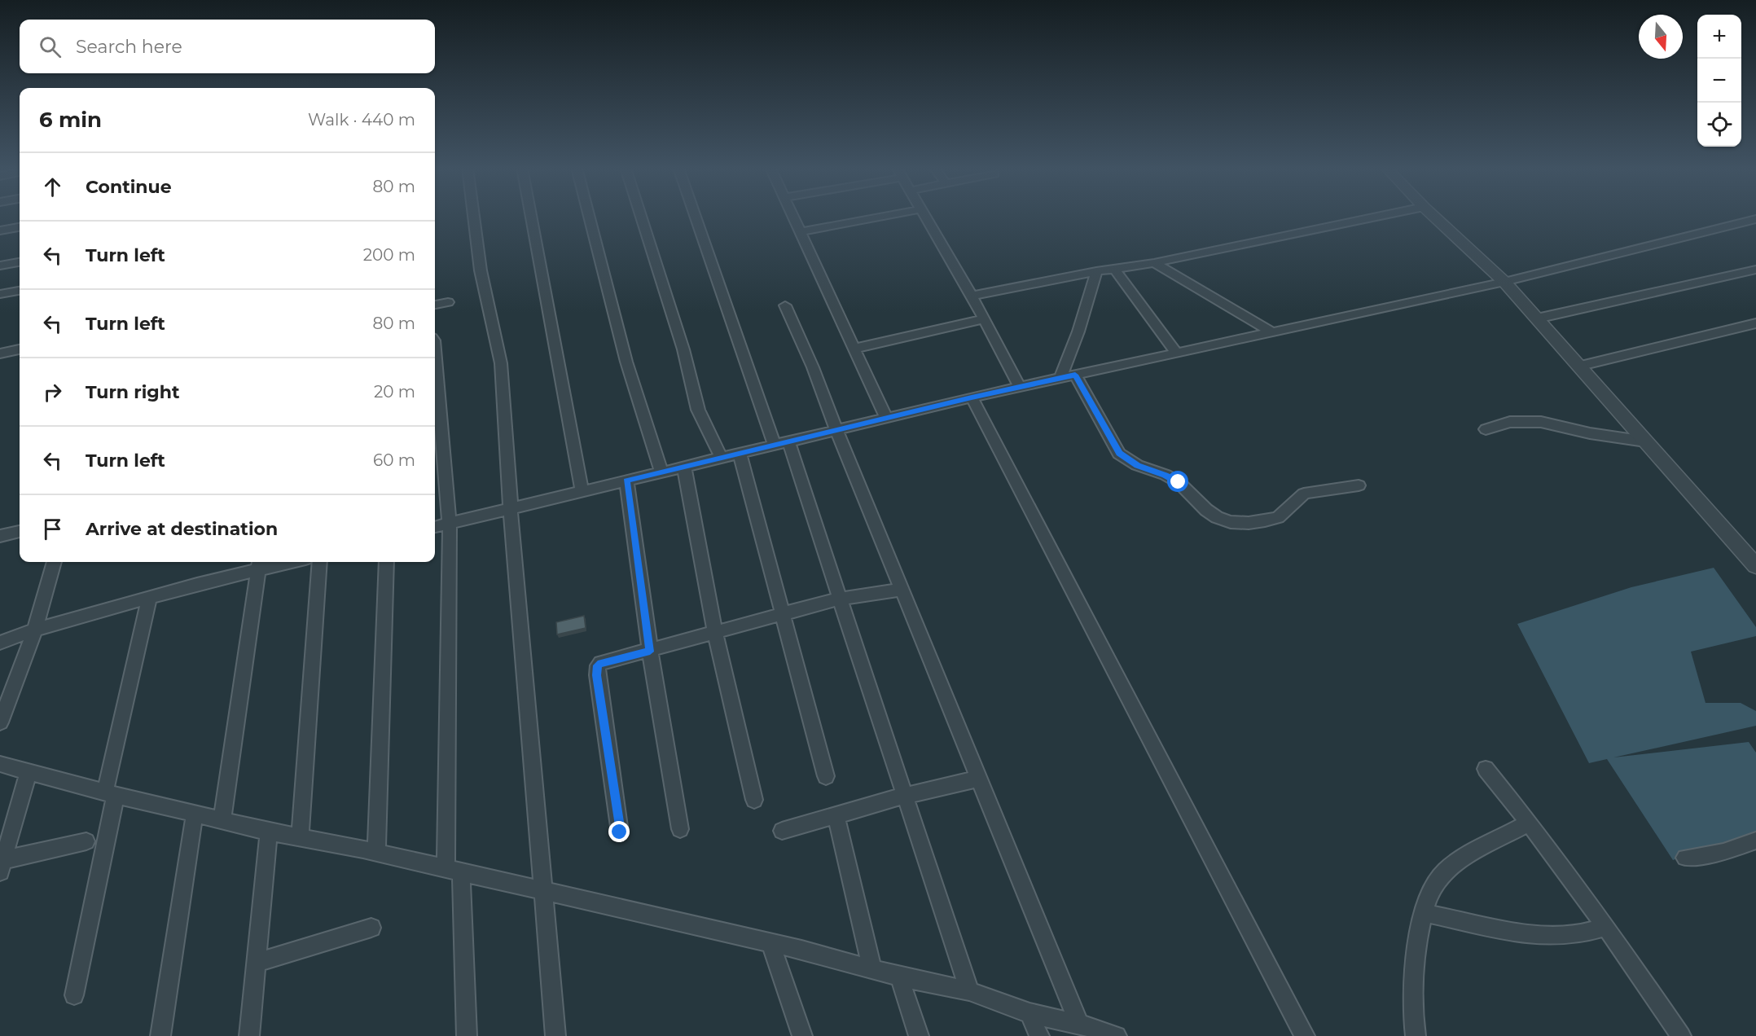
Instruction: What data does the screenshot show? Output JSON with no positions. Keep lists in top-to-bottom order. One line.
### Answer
{"north":"bottom","page":{"map_buttons":["+","−"],"search":"Search here","heading":["6 min","Walk · 440 m"],"list":[["Continue","80 m"],["Turn left","200 m"],["Turn left","80 m"],["Turn right","20 m"],["Turn left","60 m"],"Arrive at destination"]}}
